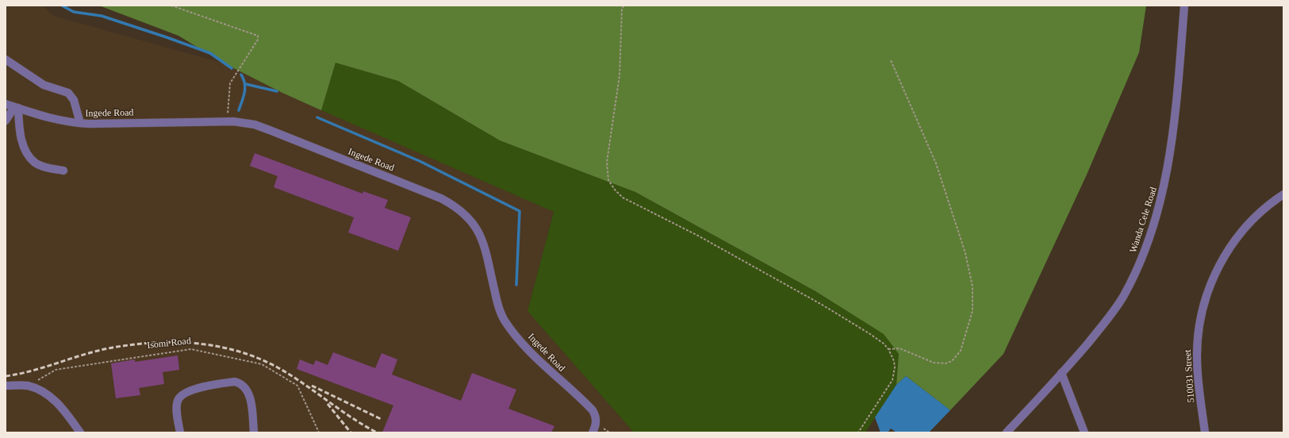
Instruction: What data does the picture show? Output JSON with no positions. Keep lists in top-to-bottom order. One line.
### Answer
{"streets":{"street":["Ingede Road","Wanda Cele Road","510031 Street"],"path":["Isomi Road"]}}
